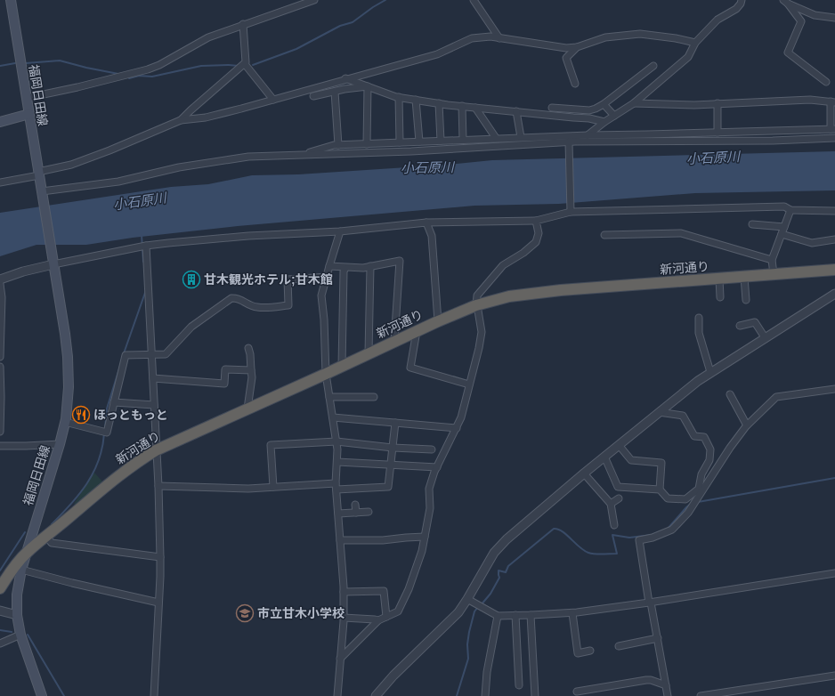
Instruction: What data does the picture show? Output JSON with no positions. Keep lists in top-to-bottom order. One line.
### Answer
{"streets":{"highway":["新河通り"],"main road":["福岡日田線"]},"crossings":[["福岡日田線","新河通り"]],"water":["小石原川"],"places":{"building":["甘木観光ホテル;甘木館"],"restaurant":["ほっともっと"],"school or university":["市立甘木小学校"]}}
